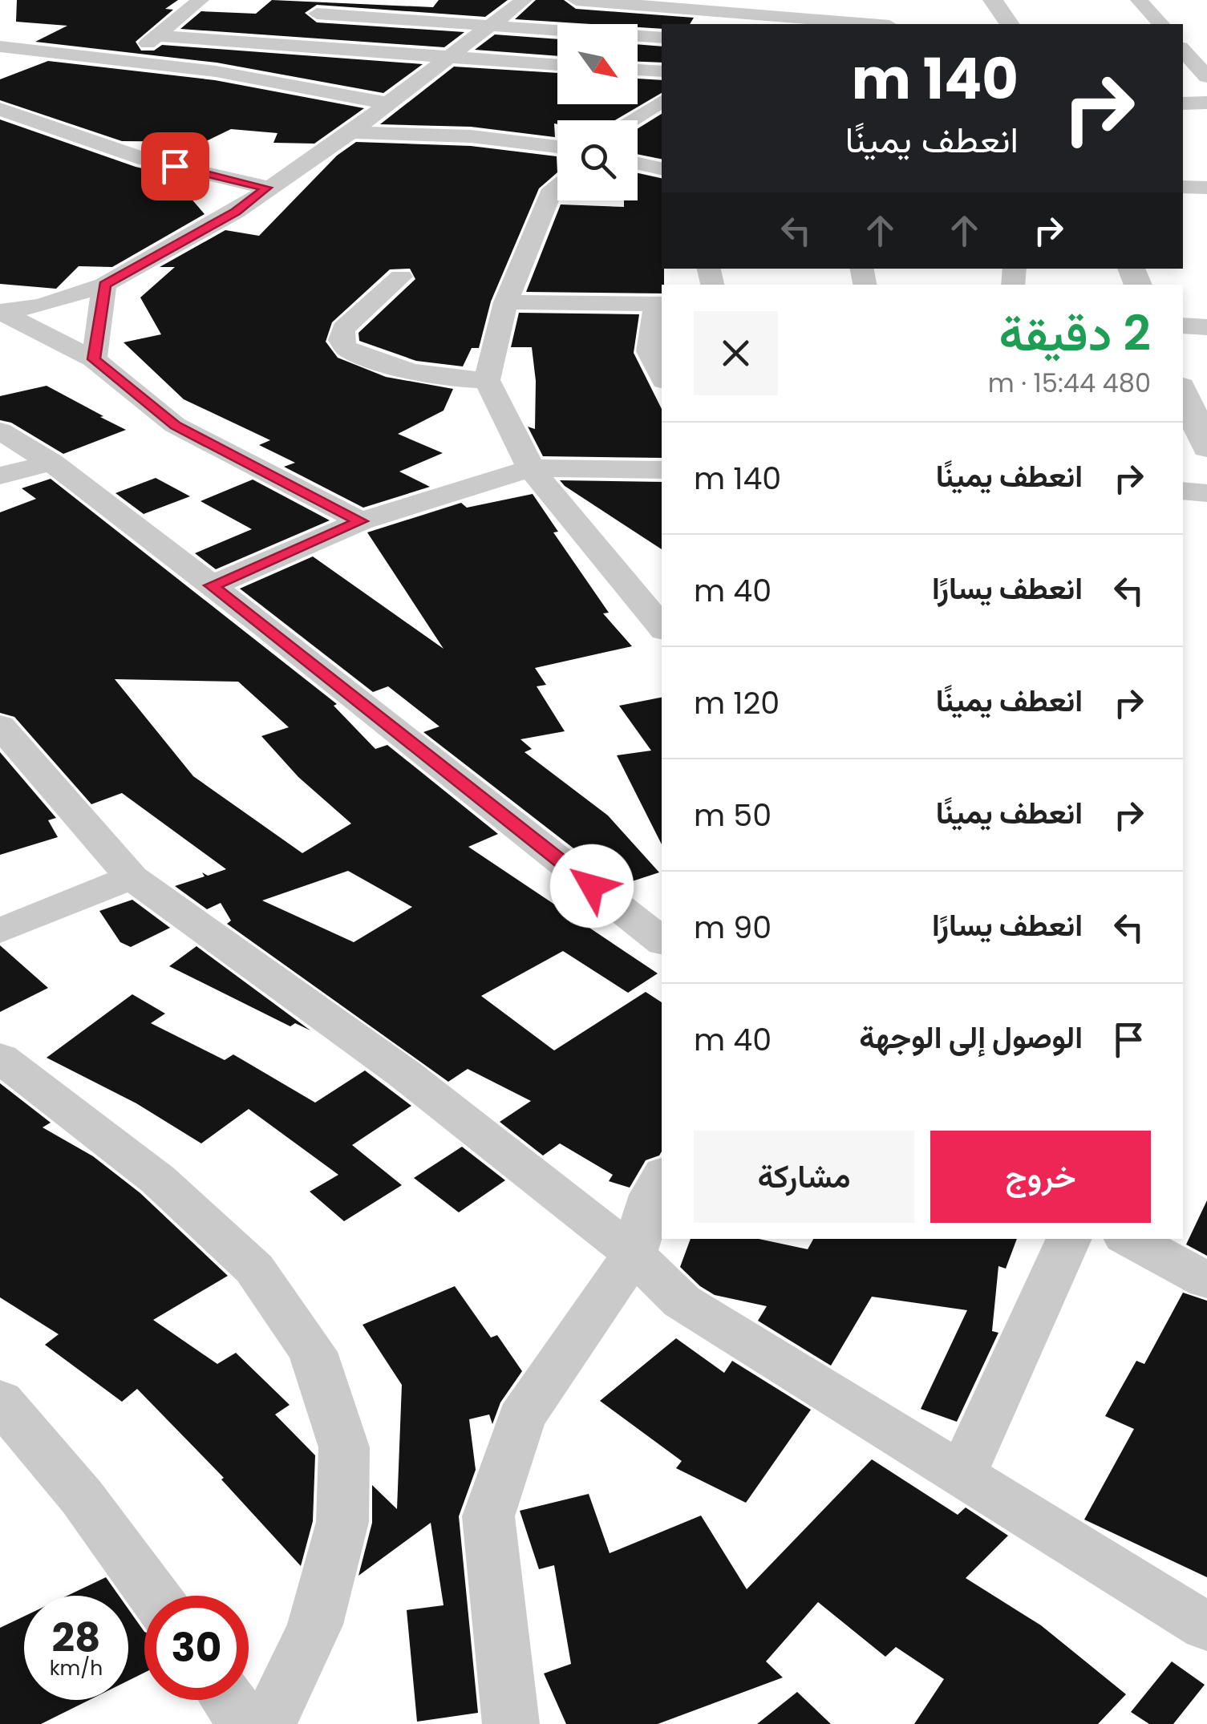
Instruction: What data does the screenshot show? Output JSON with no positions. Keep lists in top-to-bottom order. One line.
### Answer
{"north":"bottom right","page":{"turn":["140 m","انعطف يمينًا"],"heading":["2 دقيقة","480 m · 15:44"],"list":[{"name":"انعطف يمينًا","value":"140 m"},{"name":"انعطف يسارًا","value":"40 m"},{"name":"انعطف يمينًا","value":"120 m"},{"name":"انعطف يمينًا","value":"50 m"},{"name":"انعطف يسارًا","value":"90 m"},{"name":"الوصول إلى الوجهة","value":"40 m"}],"buttons":["خروج","مشاركة"],"speed":"28 km/h","limit":"30"}}
